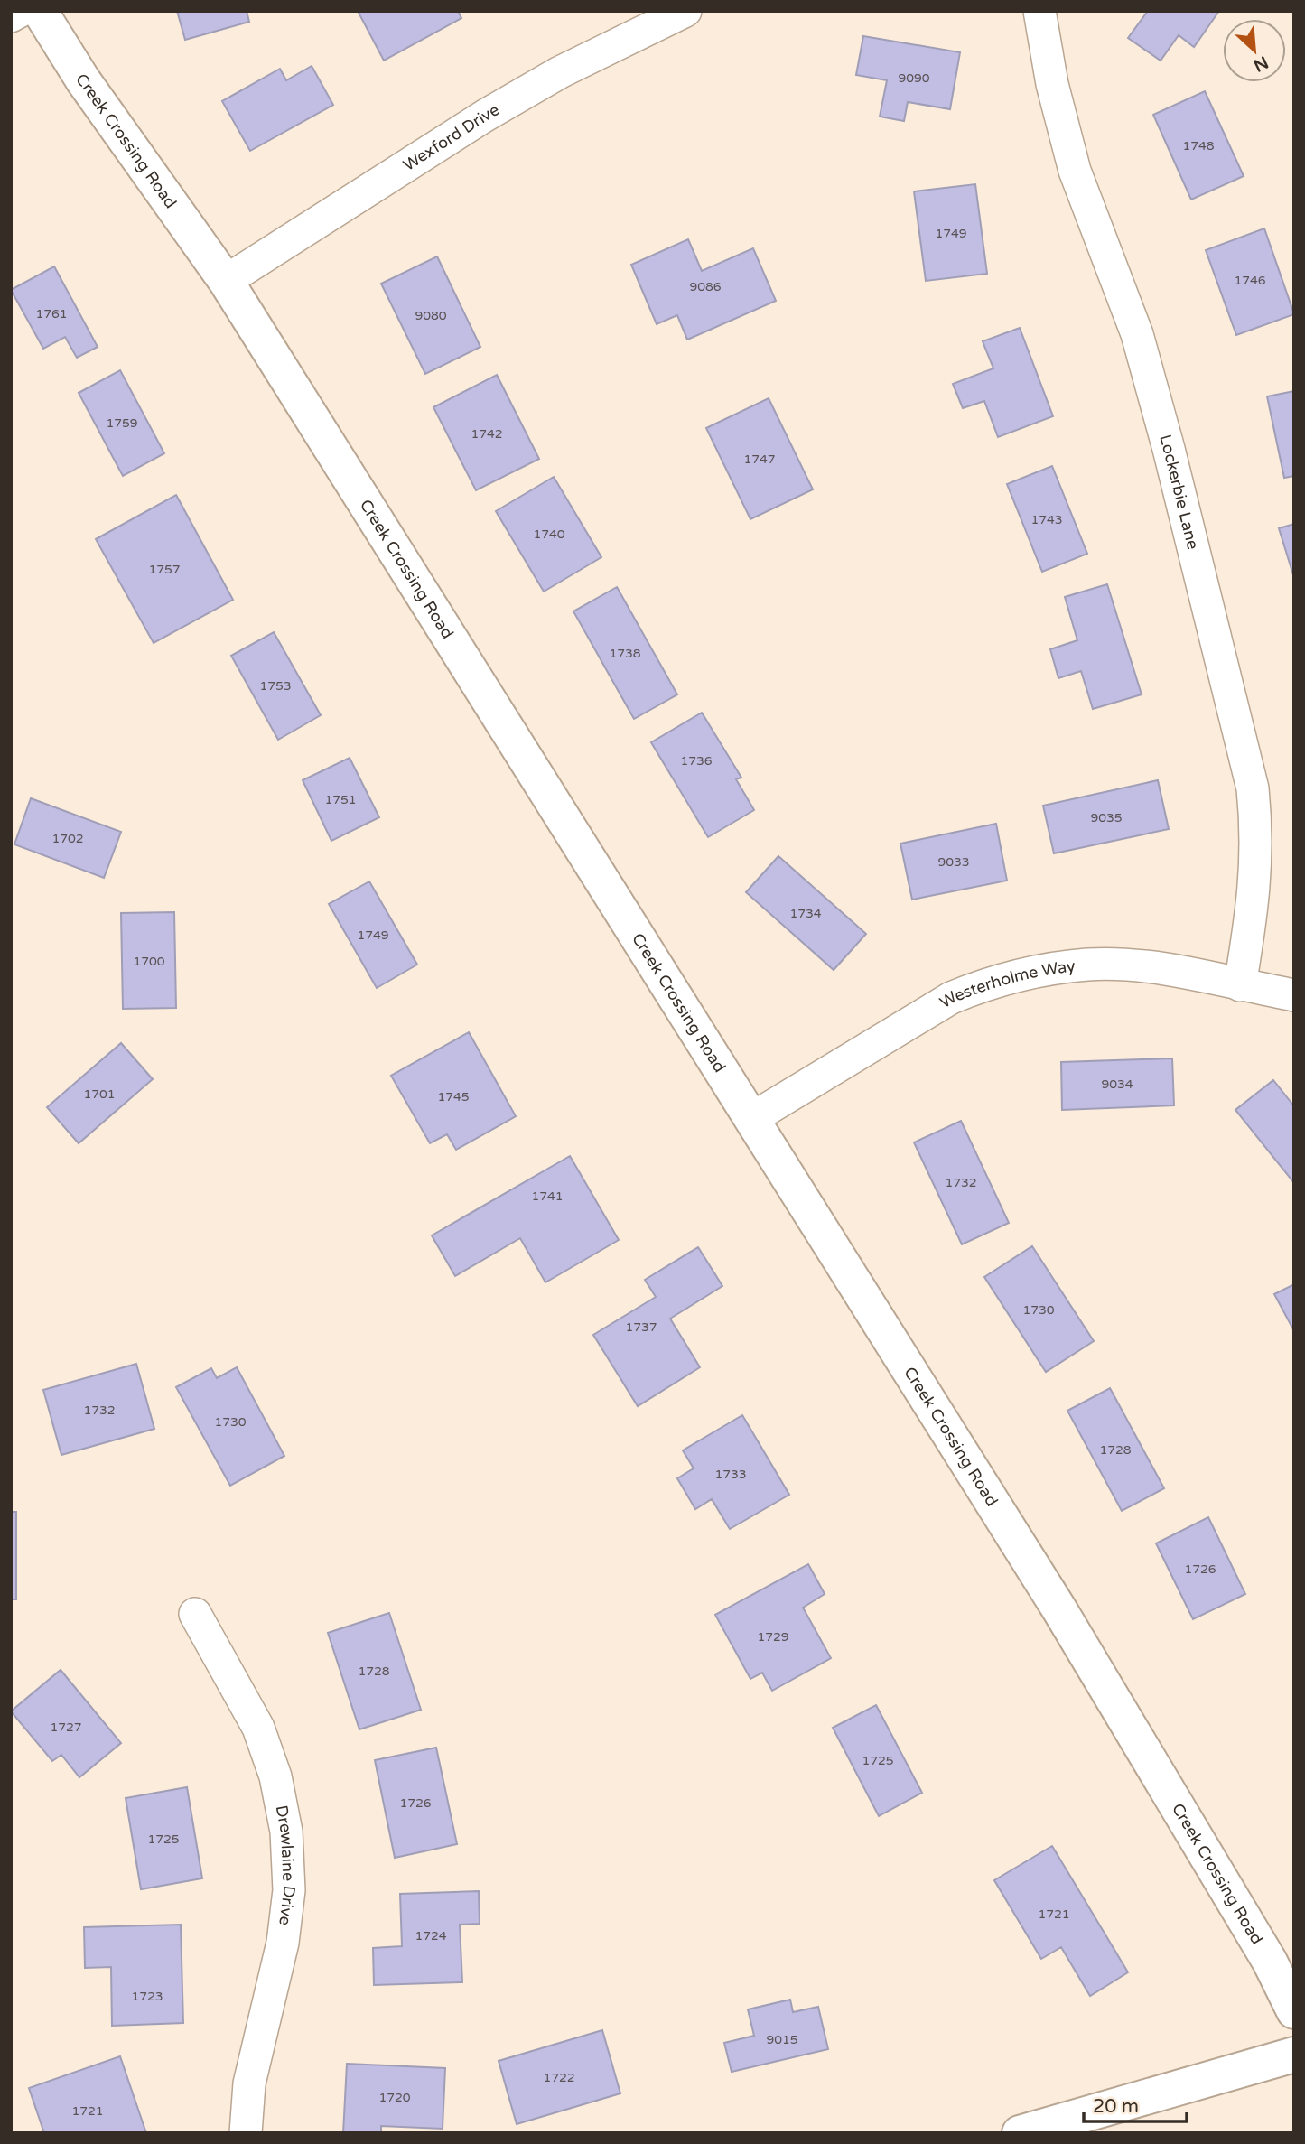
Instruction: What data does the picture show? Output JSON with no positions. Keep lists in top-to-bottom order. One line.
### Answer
{"streets":{"street":["Wexford Drive","Creek Crossing Road","Lockerbie Lane","Westerholme Way","Drewlaine Drive"]},"crossings":[["Wexford Drive","Creek Crossing Road"],["Creek Crossing Road","Westerholme Way"],["Lockerbie Lane","Westerholme Way"]],"house_numbers":["9090","1748","1749","1746","9086","1761","9080","1759","1742","1747","1743","1740","1757","1738","1753","1736","1751","9035","1702","9033","1734","1749","1700","9034","1701","1745","1732","1741","1730","1737","1732","1730","1728","1733","1726","1729","1728","1727","1725","1726","1725","1721","1724","1723","9015","1722","1720","1721"],"scale_bar":"20 m","north":"bottom right"}
